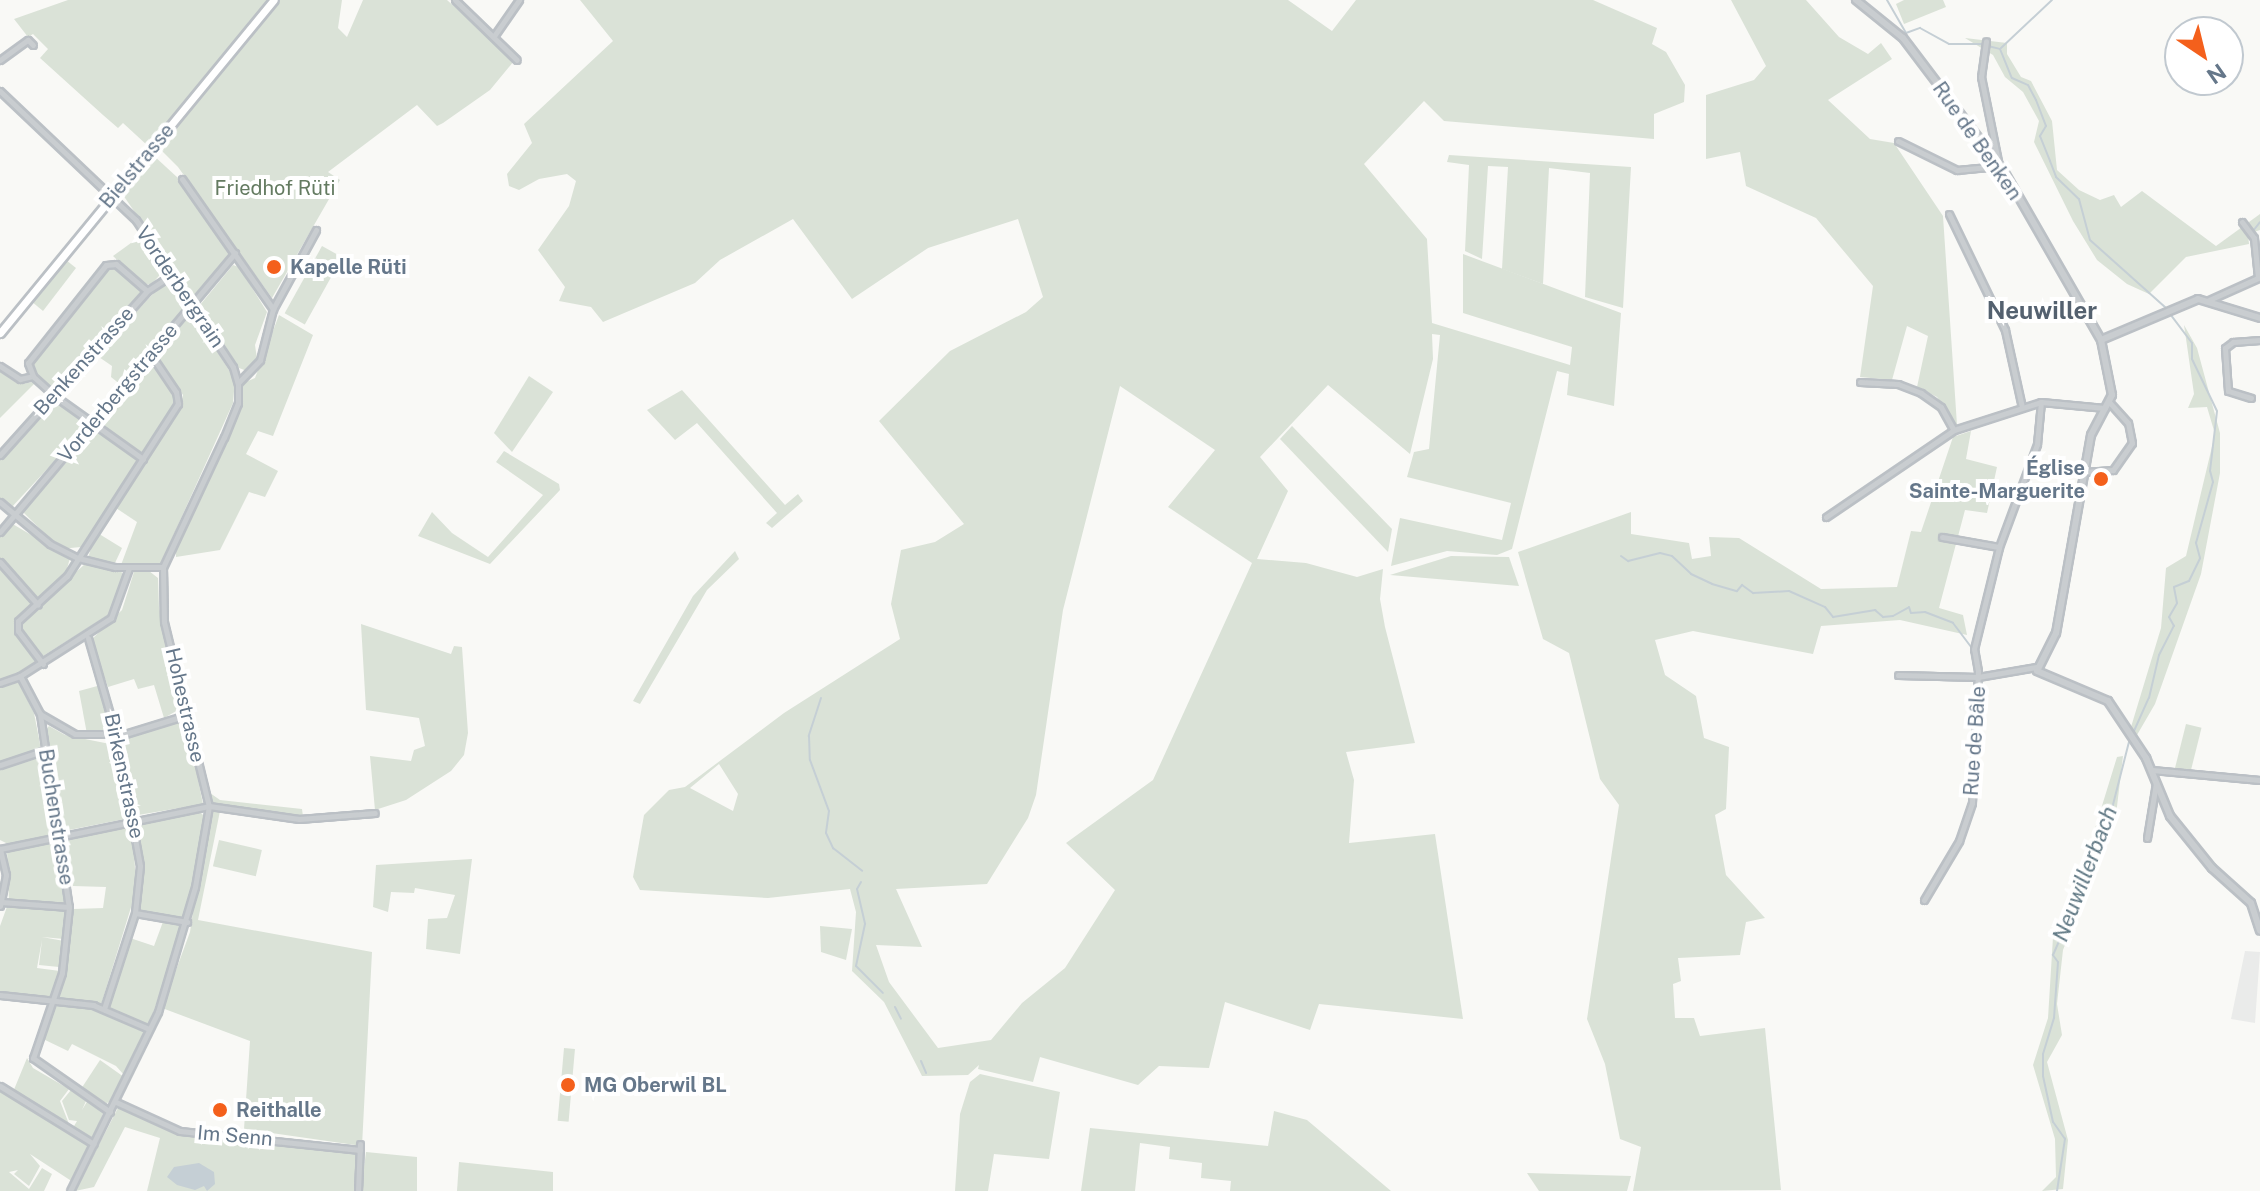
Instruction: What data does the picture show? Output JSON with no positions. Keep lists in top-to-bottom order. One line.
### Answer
{"streets":{"main road":["Bielstrasse"],"street":["Rue de Benken","Vorderbergrain","Benkenstrasse","Vorderbergstrasse","Hohestrasse","Rue de Bâle","Birkenstrasse","Buchenstrasse","Im Senn"]},"crossings":[["Bielstrasse","Vorderbergrain"],["Vorderbergrain","Benkenstrasse"],["Vorderbergrain","Vorderbergstrasse"],["Vorderbergrain","Hohestrasse"],["Hohestrasse","Buchenstrasse"],["Hohestrasse","Im Senn"]],"districts":["Neuwiller"],"water":["Neuwillerbach"],"parks":["Friedhof Rüti"],"places":["Kapelle Rüti","Église Sainte-Marguerite","MG Oberwil BL","Reithalle"],"north":"bottom right"}
